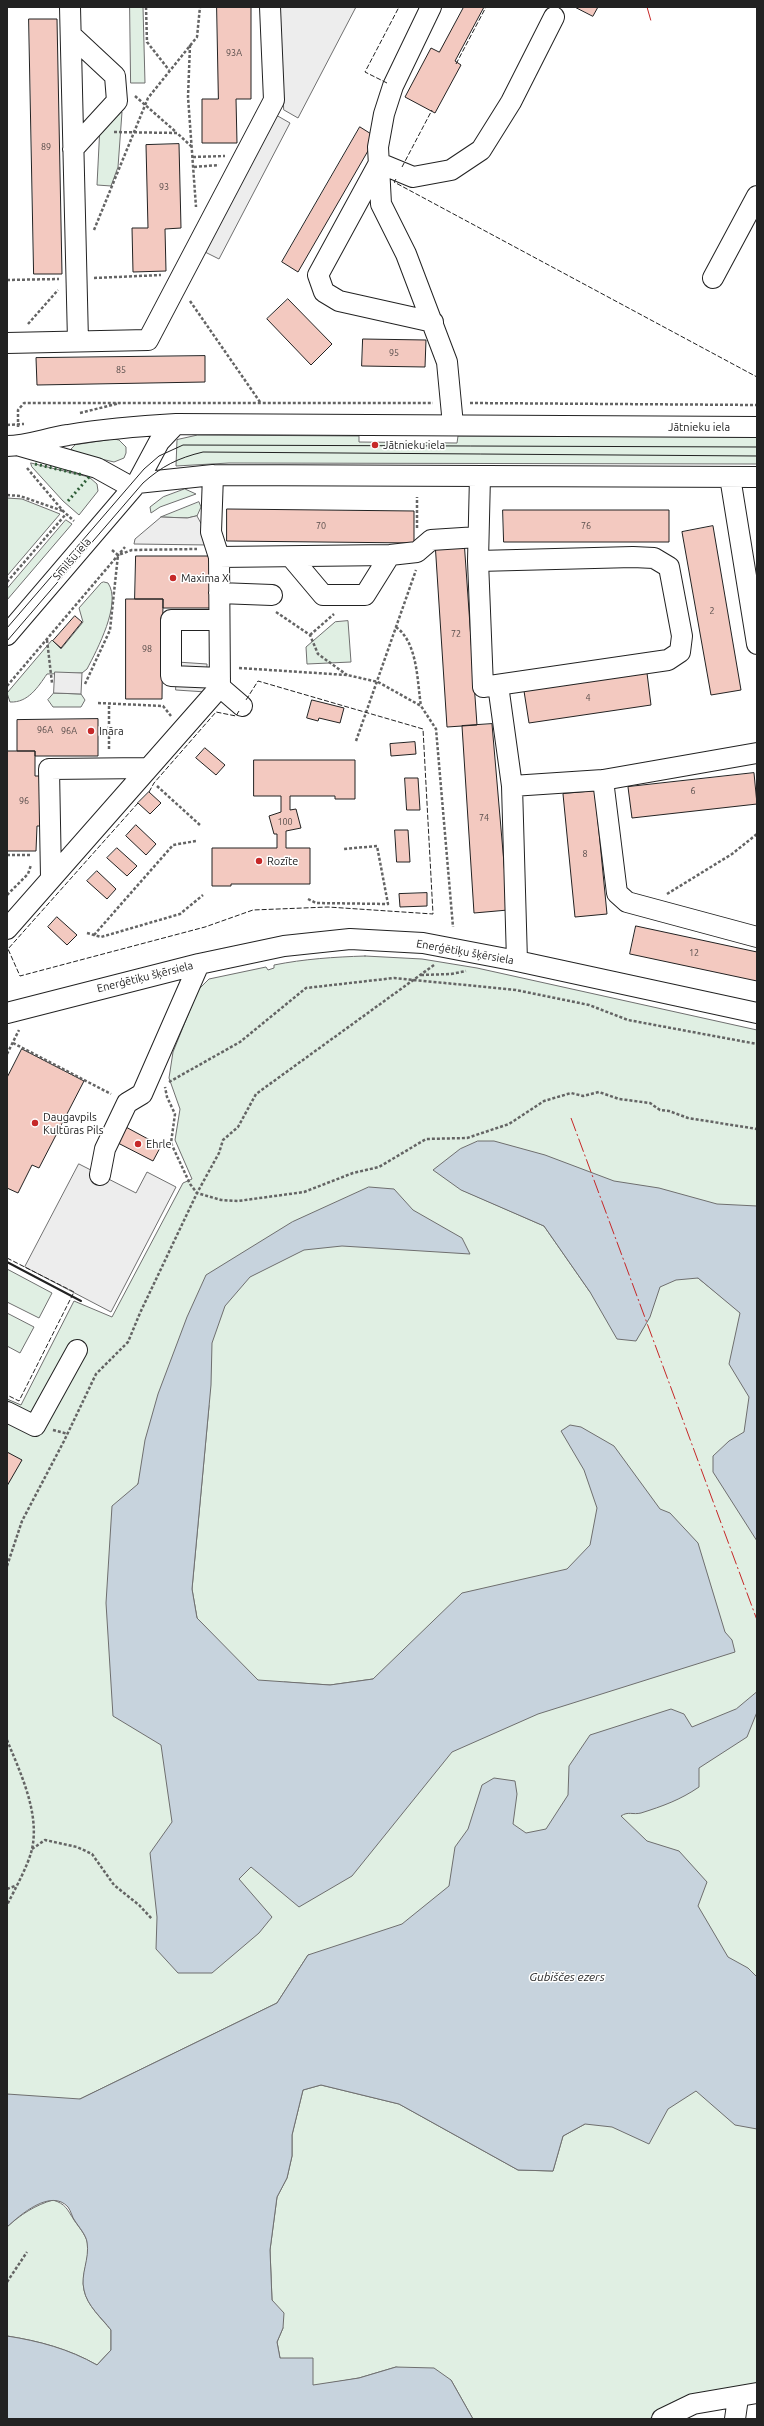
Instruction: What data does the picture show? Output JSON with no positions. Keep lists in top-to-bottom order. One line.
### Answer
{"streets":{"street":["Jātnieku iela","Smilšu iela","Enerģētiķu šķērsiela"]},"crossings":[["Jātnieku iela","Smilšu iela"]],"water":["Gubiščes ezers"],"places":["Jātnieku iela","Maxima X","Ināra","Rozīte","Daugavpils Kultūras Pils","Ehrle"],"house_numbers":["93A","89","93","95","85","70","76","2","72","98","4","96A","96A","6","96","74","100","8","12"]}
